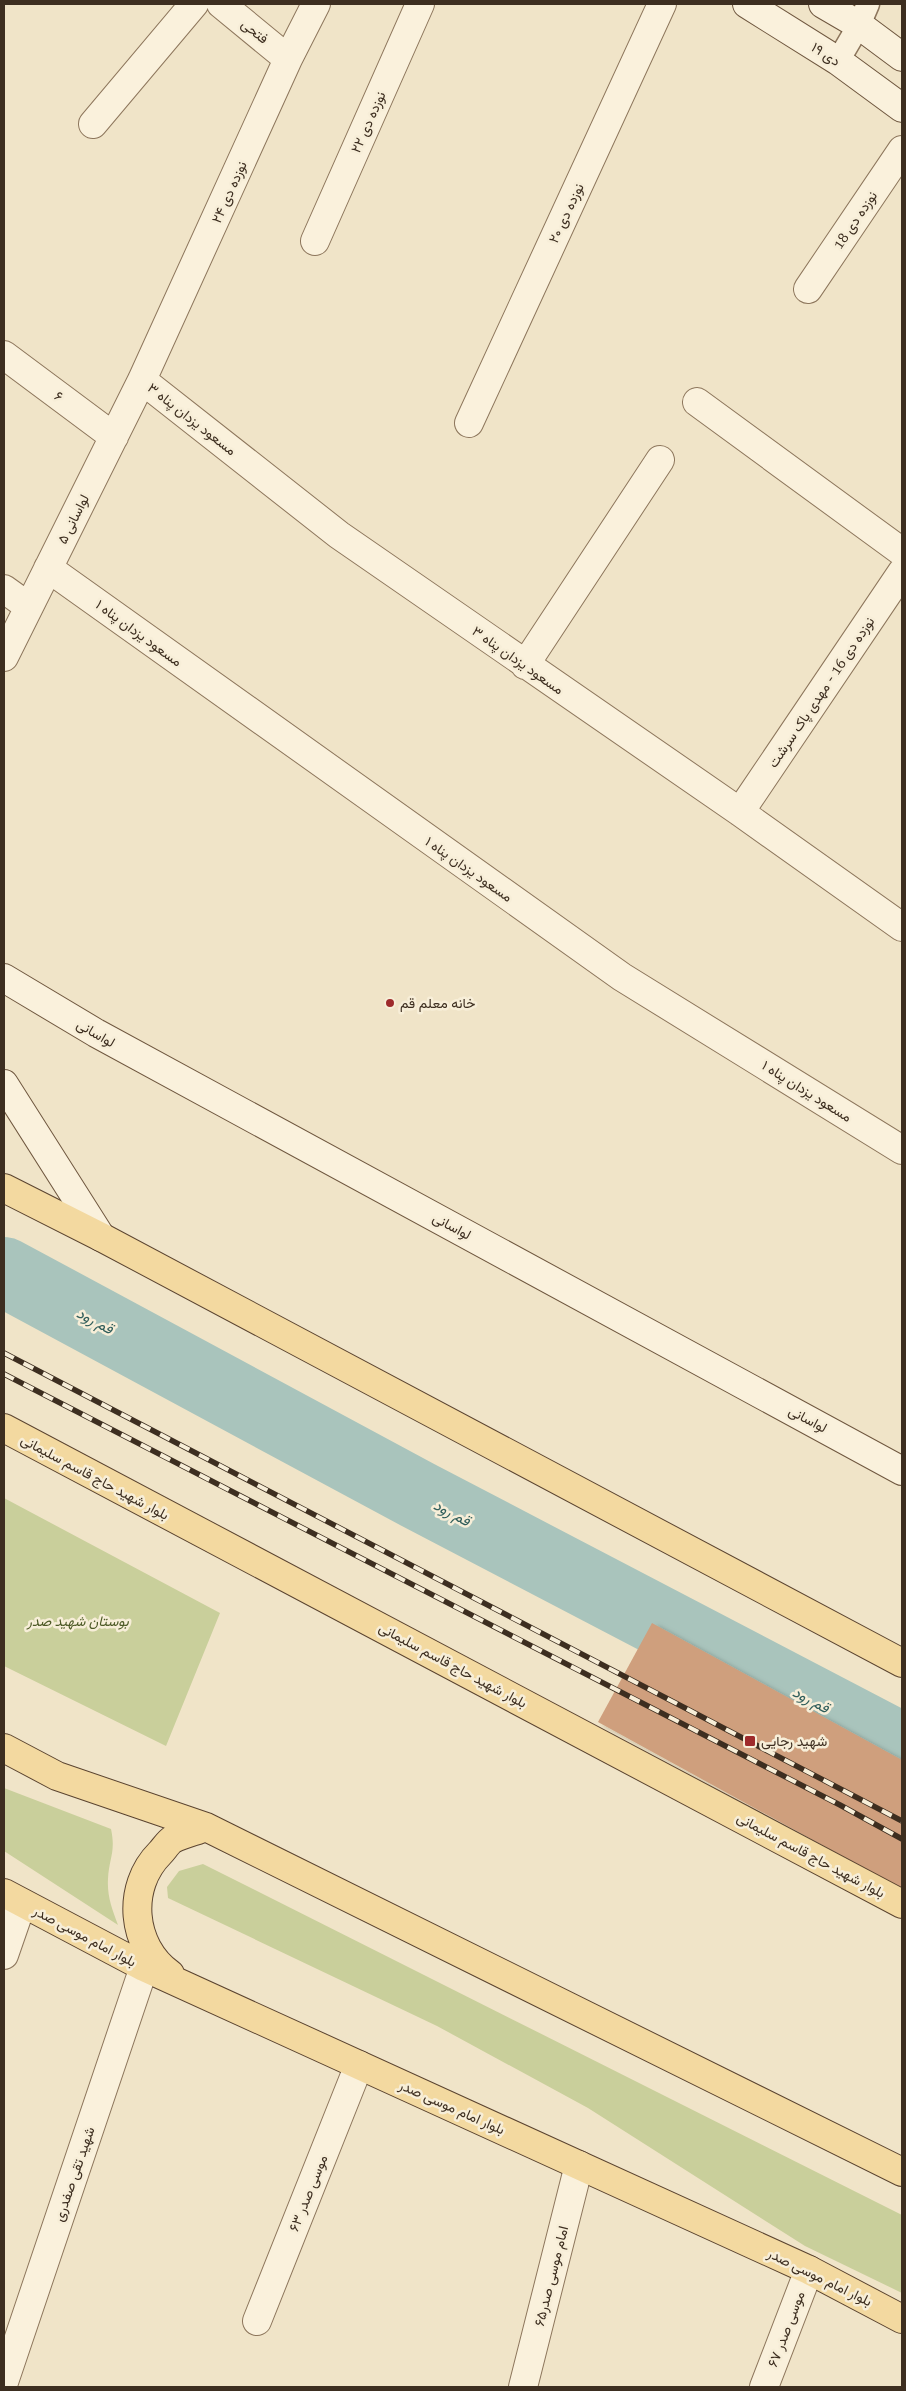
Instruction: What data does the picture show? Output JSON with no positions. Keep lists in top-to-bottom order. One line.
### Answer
{"streets":{"main road":["بلوار شهید حاج قاسم سلیمانی","بلوار امام موسی صدر"],"street":["فتحی","۱۹ دی","نوزده دی ۲۲","نوزده دی ۲۴","نوزده دی ۲۰","نوزده دی 18","۶","۳ مسعود یزدان پناه","لواسانی ۵","۱ مسعود یزدان پناه","نوزده دی 16 - مهدی پاک سرشت","لواسانی","شهید تقی صفدری","موسی صدر ۶۳","امام موسی صدر۶۵","موسی صدر ۶۷"]},"crossings":[["فتحی","نوزده دی ۲۴"],["نوزده دی ۲۴","۳ مسعود یزدان پناه"],["نوزده دی ۲۴","لواسانی ۵"],["۶","لواسانی ۵"],["۳ مسعود یزدان پناه","لواسانی ۵"],["۳ مسعود یزدان پناه","نوزده دی 16 - مهدی پاک سرشت"],["لواسانی ۵","۱ مسعود یزدان پناه"],["بلوار امام موسی صدر","شهید تقی صفدری"],["بلوار امام موسی صدر","موسی صدر ۶۳"],["بلوار امام موسی صدر","امام موسی صدر۶۵"],["بلوار امام موسی صدر","موسی صدر ۶۷"]],"water":["قم رود"],"parks":["بوستان شهید صدر"],"places":{"other":["خانه معلم قم"],"transit":["شهید رجایی"]}}
